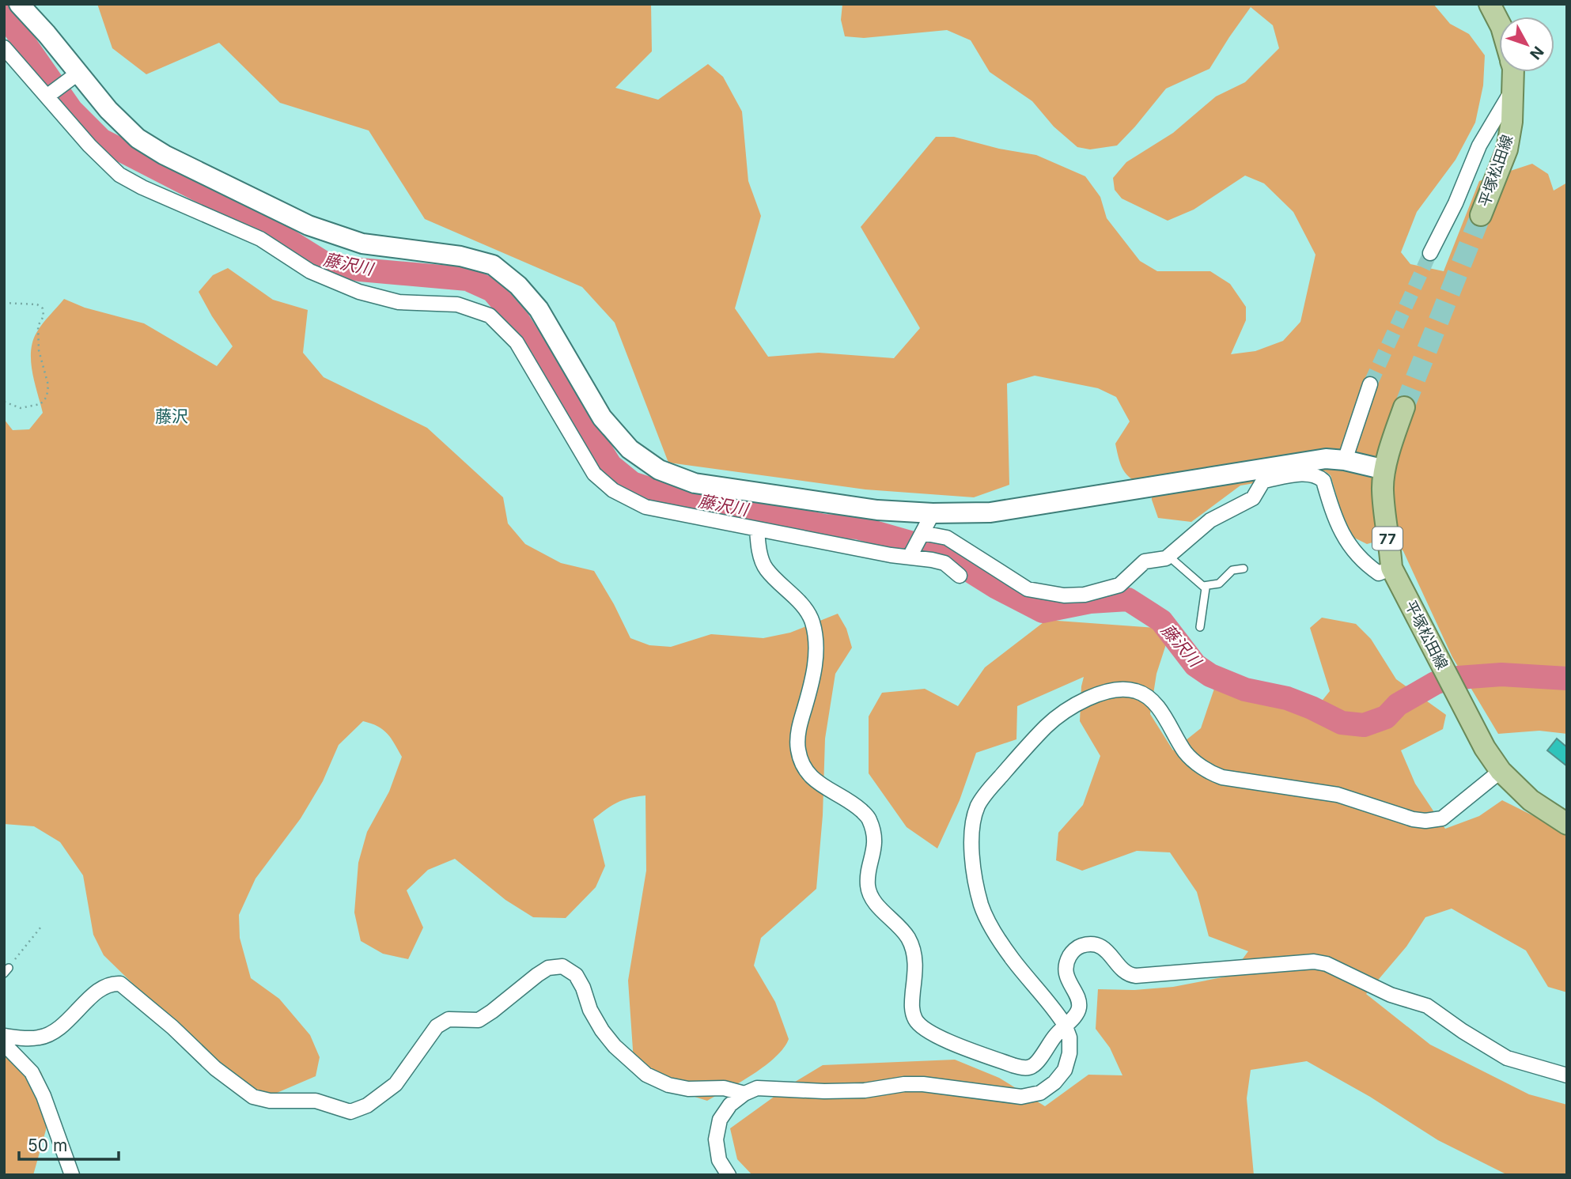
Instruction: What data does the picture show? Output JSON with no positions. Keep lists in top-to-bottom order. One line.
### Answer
{"streets":{"main road":["平塚松田線","77"]},"districts":["藤沢"],"water":["藤沢川"],"scale_bar":"50 m","north":"bottom right"}
